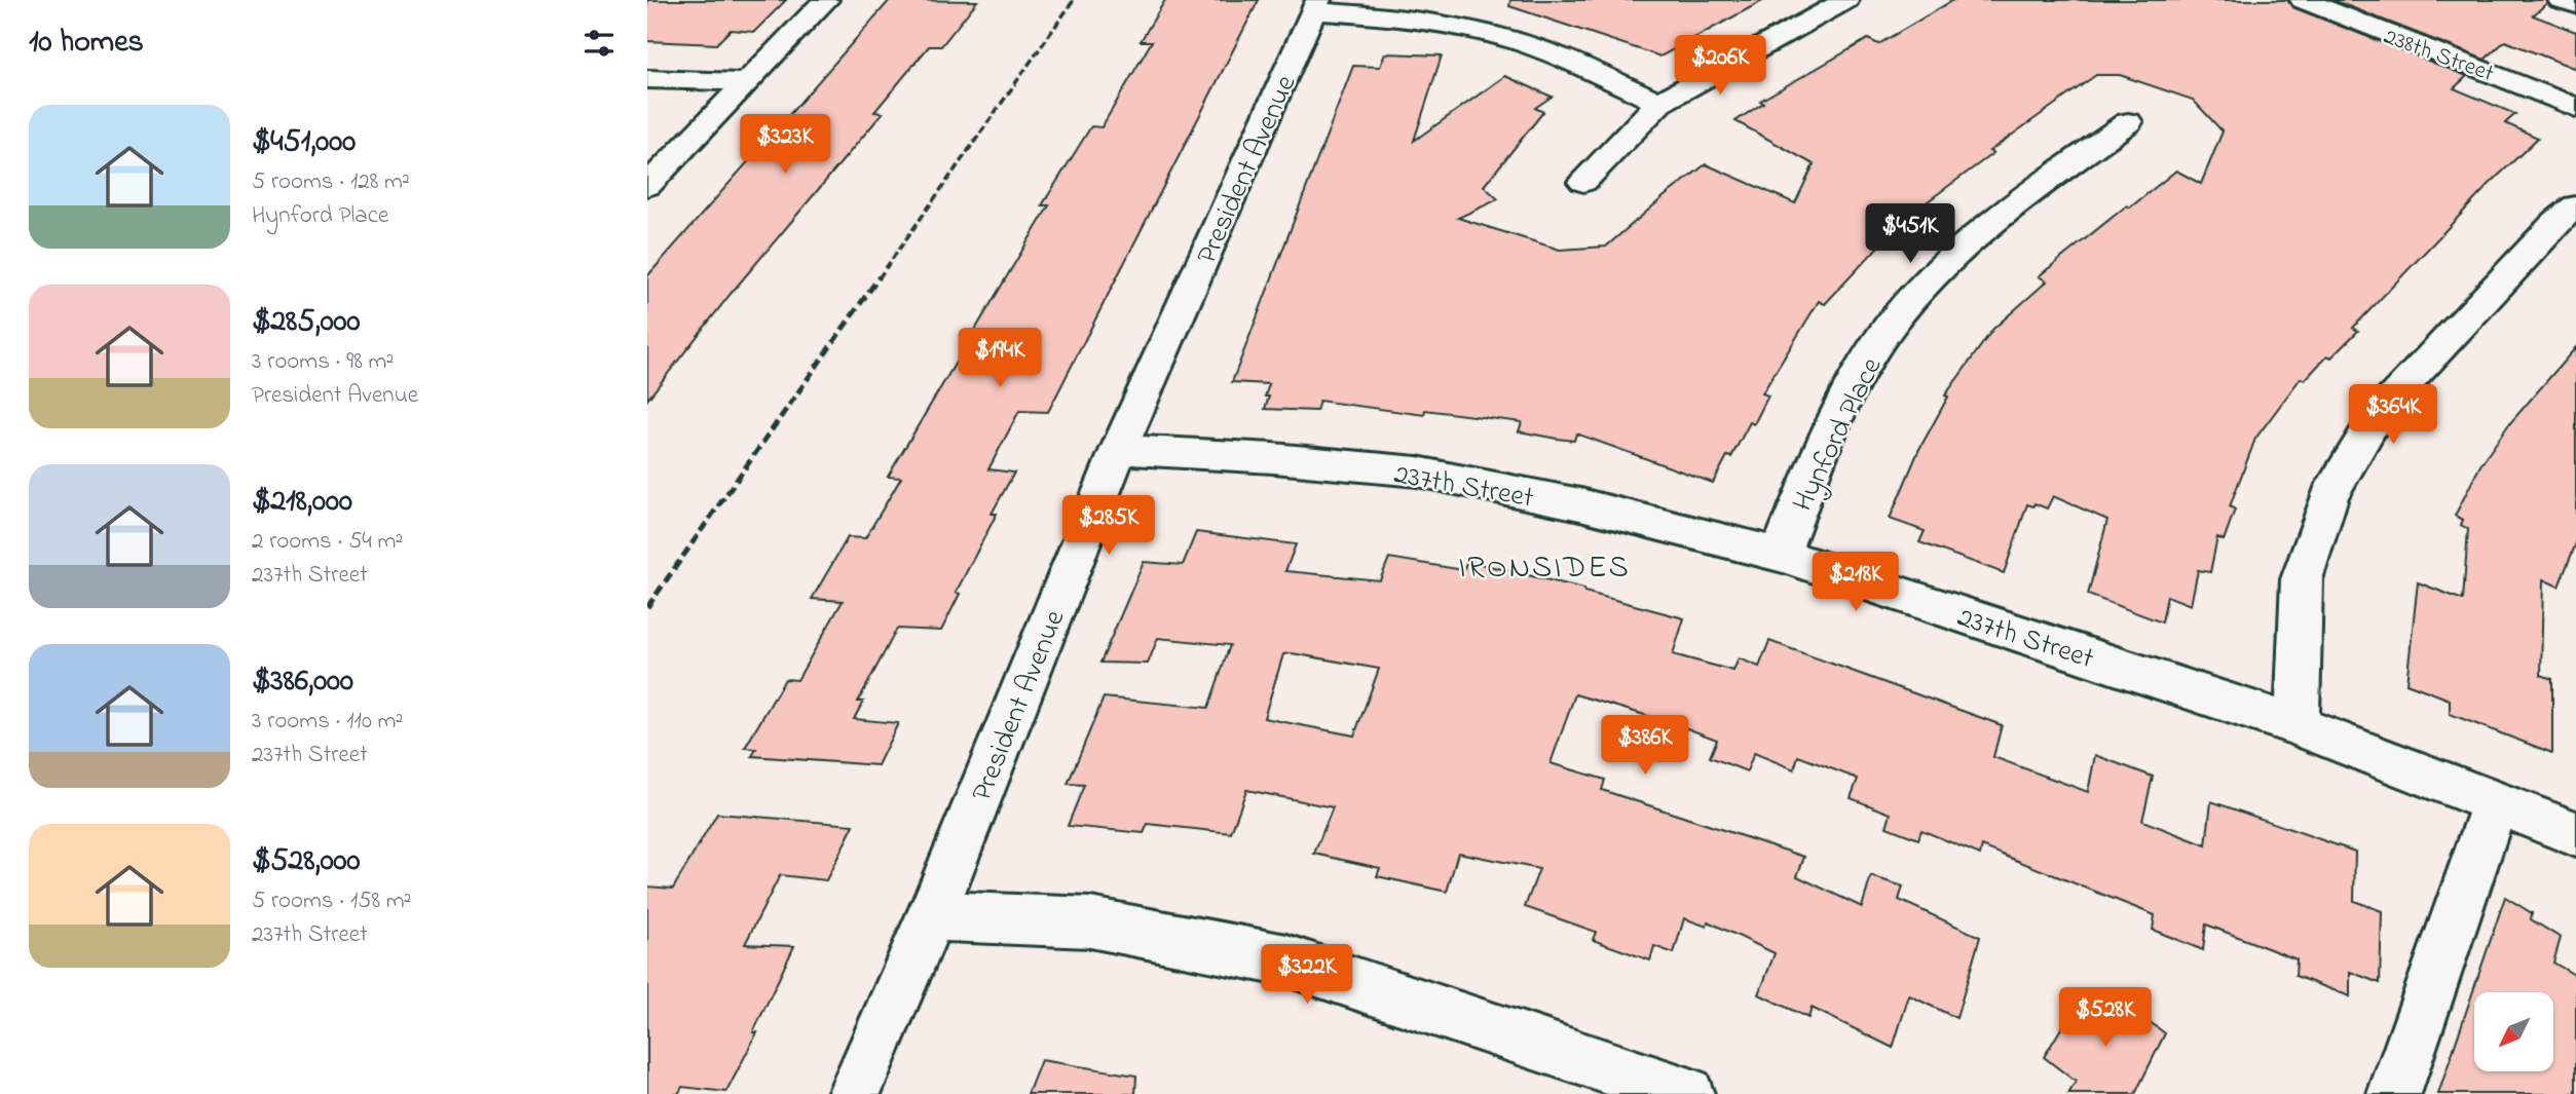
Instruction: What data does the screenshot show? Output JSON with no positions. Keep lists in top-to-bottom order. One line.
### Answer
{"streets":{"street":["238th Street","President Avenue","Hynford Place","237th Street"]},"crossings":[["President Avenue","237th Street"],["Hynford Place","237th Street"]],"districts":["IRONSIDES"],"north":"bottom left","page":{"heading":"10 homes","price":["$206K","$323K","$451K","$194K","$364K","$285K","$218K","$386K","$322K","$528K"],"list":[{"name":"$451,000","note":"5 rooms · 128 m² · Hynford Place"},{"name":"$285,000","note":"3 rooms · 98 m² · President Avenue"},{"name":"$218,000","note":"2 rooms · 54 m² · 237th Street"},{"name":"$386,000","note":"3 rooms · 110 m² · 237th Street"},{"name":"$528,000","note":"5 rooms · 158 m² · 237th Street"}]}}
